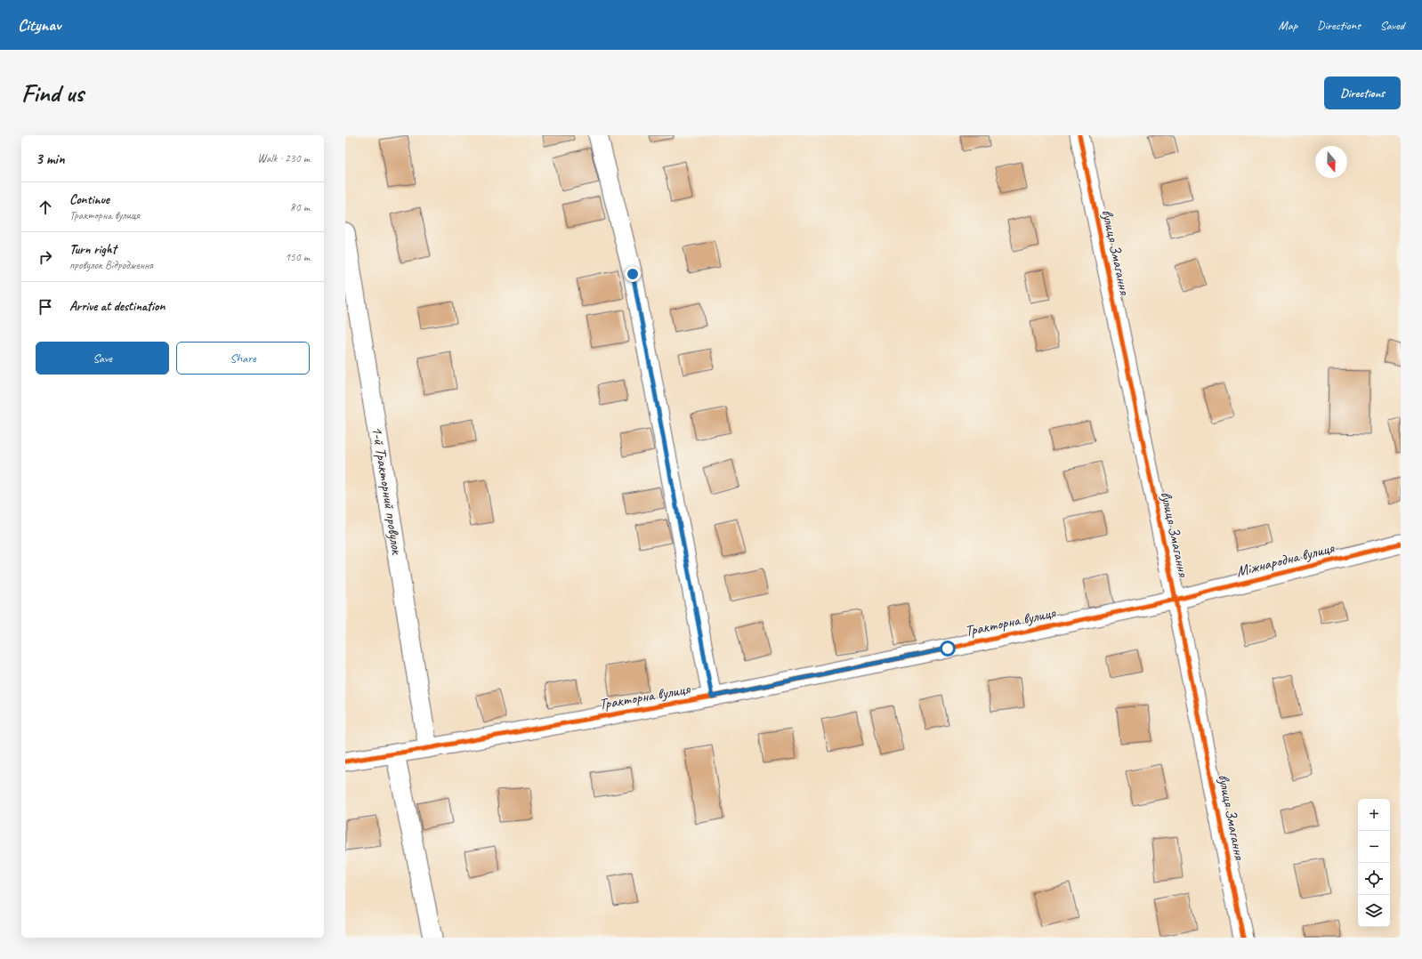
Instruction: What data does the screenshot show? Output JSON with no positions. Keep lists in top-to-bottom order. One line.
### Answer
{"streets":{"street":["вулиця Змагання","1-й Тракторний провулок","Міжнародна вулиця","Тракторна вулиця"]},"crossings":[["вулиця Змагання","Міжнародна вулиця"],["вулиця Змагання","Тракторна вулиця"],["1-й Тракторний провулок","Тракторна вулиця"],["Міжнародна вулиця","Тракторна вулиця"]],"north":"bottom","page":{"header":"Citynav","nav":["Map","Directions","Saved"],"buttons":["Directions",["Save","Share"]],"title":"Find us","heading":["3 min","Walk · 230 m"],"list":[["Continue","Тракторна вулиця","80 m"],["Turn right","провулок Відродження","150 m"],"Arrive at destination"],"map_buttons":["+","−"]}}
